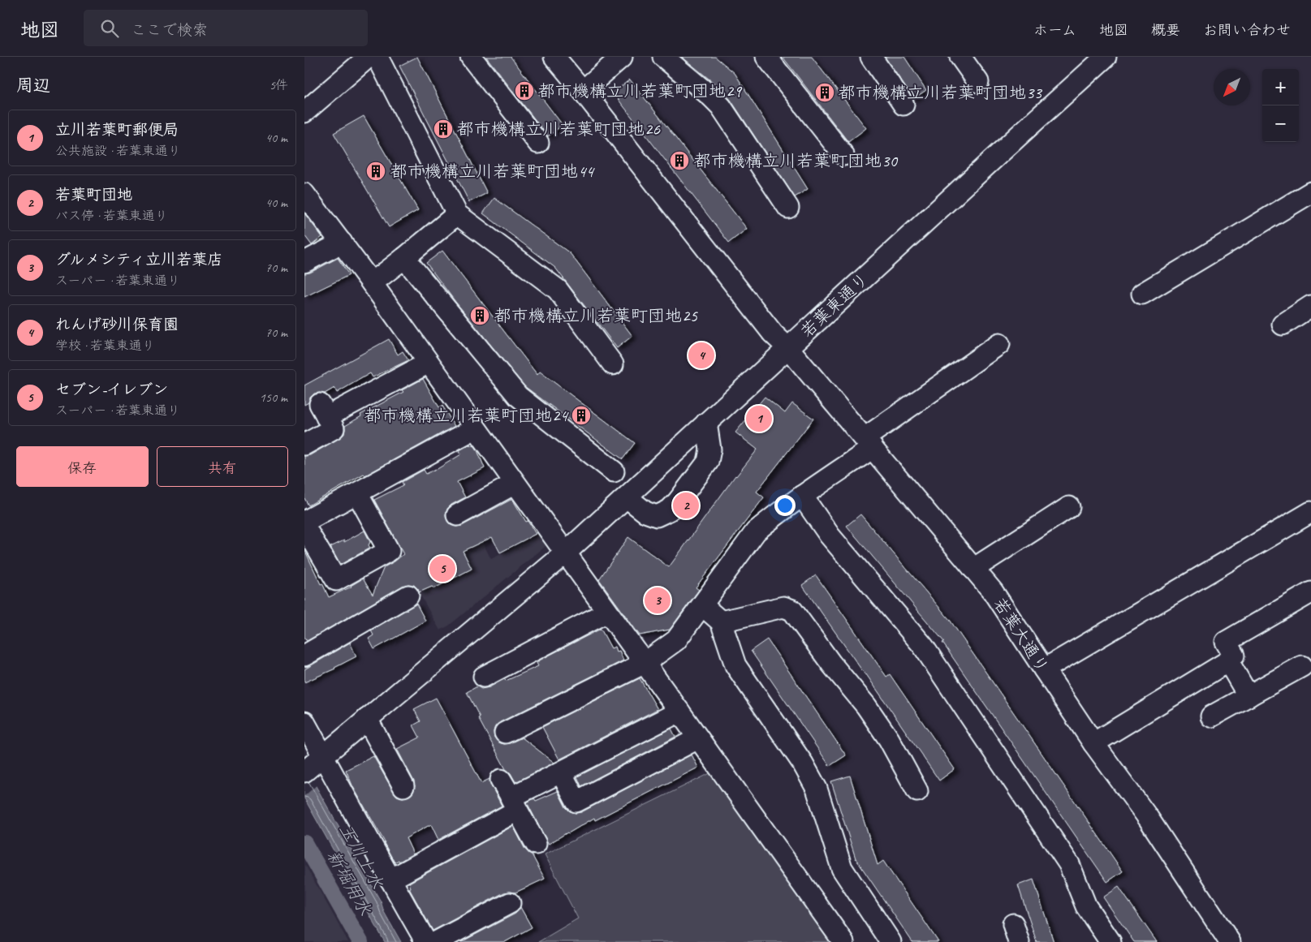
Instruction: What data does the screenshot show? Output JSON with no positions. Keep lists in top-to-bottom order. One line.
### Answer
{"streets":{"street":["若葉東通り","若葉大通り"]},"crossings":[["若葉東通り","若葉大通り"]],"water":["玉川上水","新堀用水"],"places":{"building":["都市機構立川若葉町団地29","都市機構立川若葉町団地33","都市機構立川若葉町団地26","都市機構立川若葉町団地30","都市機構立川若葉町団地44","都市機構立川若葉町団地25","都市機構立川若葉町団地24"]},"north":"bottom left","page":{"header":"地図","search":"ここで検索","nav":["ホーム","地図","概要","お問い合わせ"],"heading":["周辺","5件"],"map_buttons":["+","−"],"list":[{"mark":"1","name":"立川若葉町郵便局","note":"公共施設 · 若葉東通り","value":"40 m"},{"mark":"2","name":"若葉町団地","note":"バス停 · 若葉東通り","value":"40 m"},{"mark":"3","name":"グルメシティ立川若葉店","note":"スーパー · 若葉東通り","value":"70 m"},{"mark":"4","name":"れんげ砂川保育園","note":"学校 · 若葉東通り","value":"70 m"},{"mark":"5","name":"セブン-イレブン","note":"スーパー · 若葉東通り","value":"150 m"}],"pins":["4","1","2","5","3"],"buttons":["保存","共有"]}}
